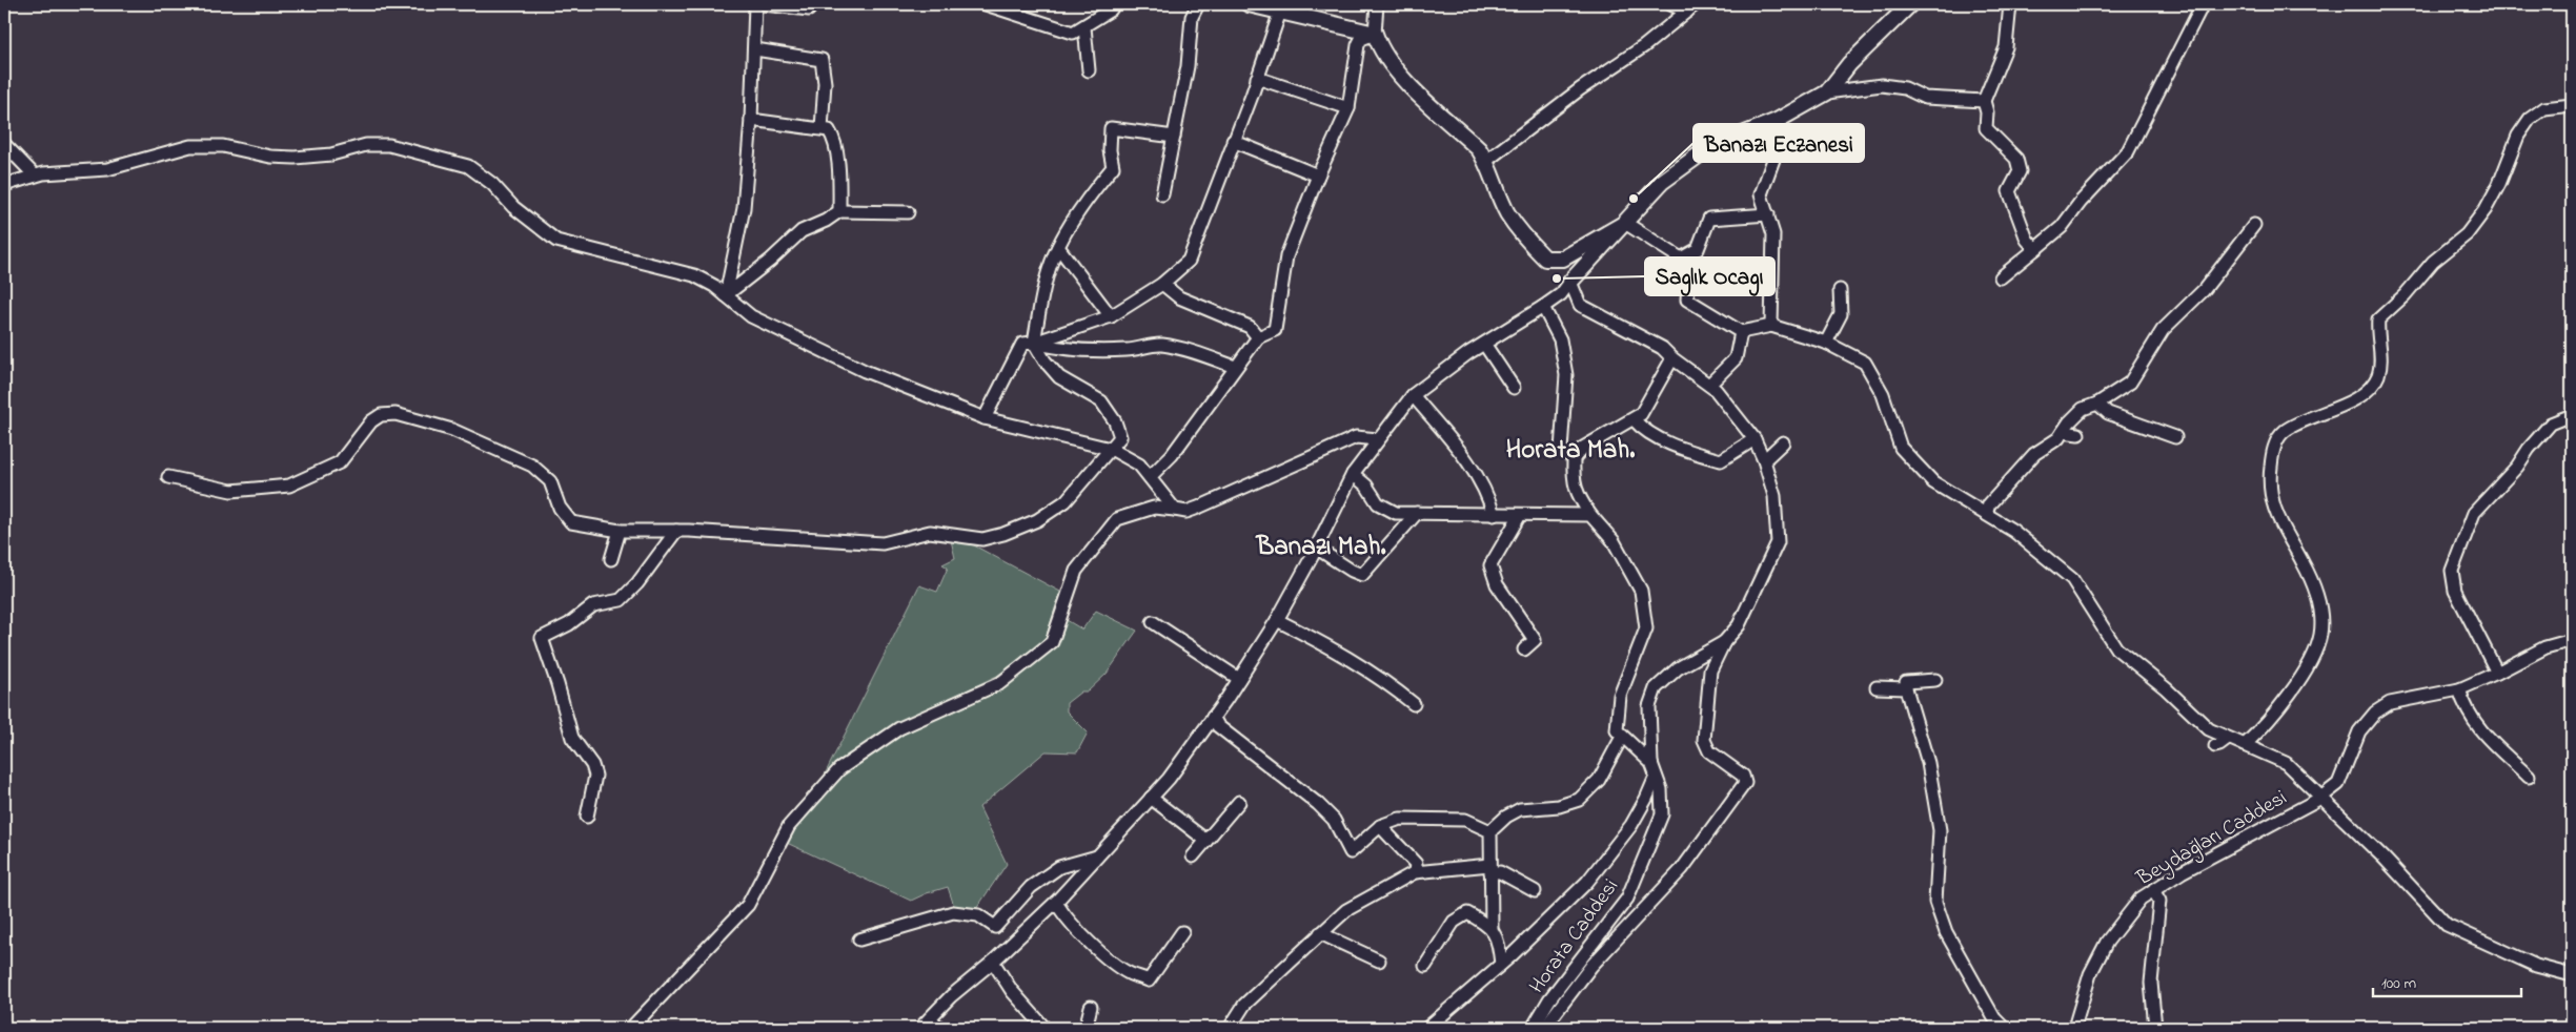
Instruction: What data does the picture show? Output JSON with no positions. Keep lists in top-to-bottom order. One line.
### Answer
{"streets":{"street":["Beydağları Caddesi","Horata Caddesi"]},"districts":["Horata Mah.","Banazı Mah."],"places":["Banazı Eczanesi","Saglık Ocagı"],"scale_bar":"100 m"}
